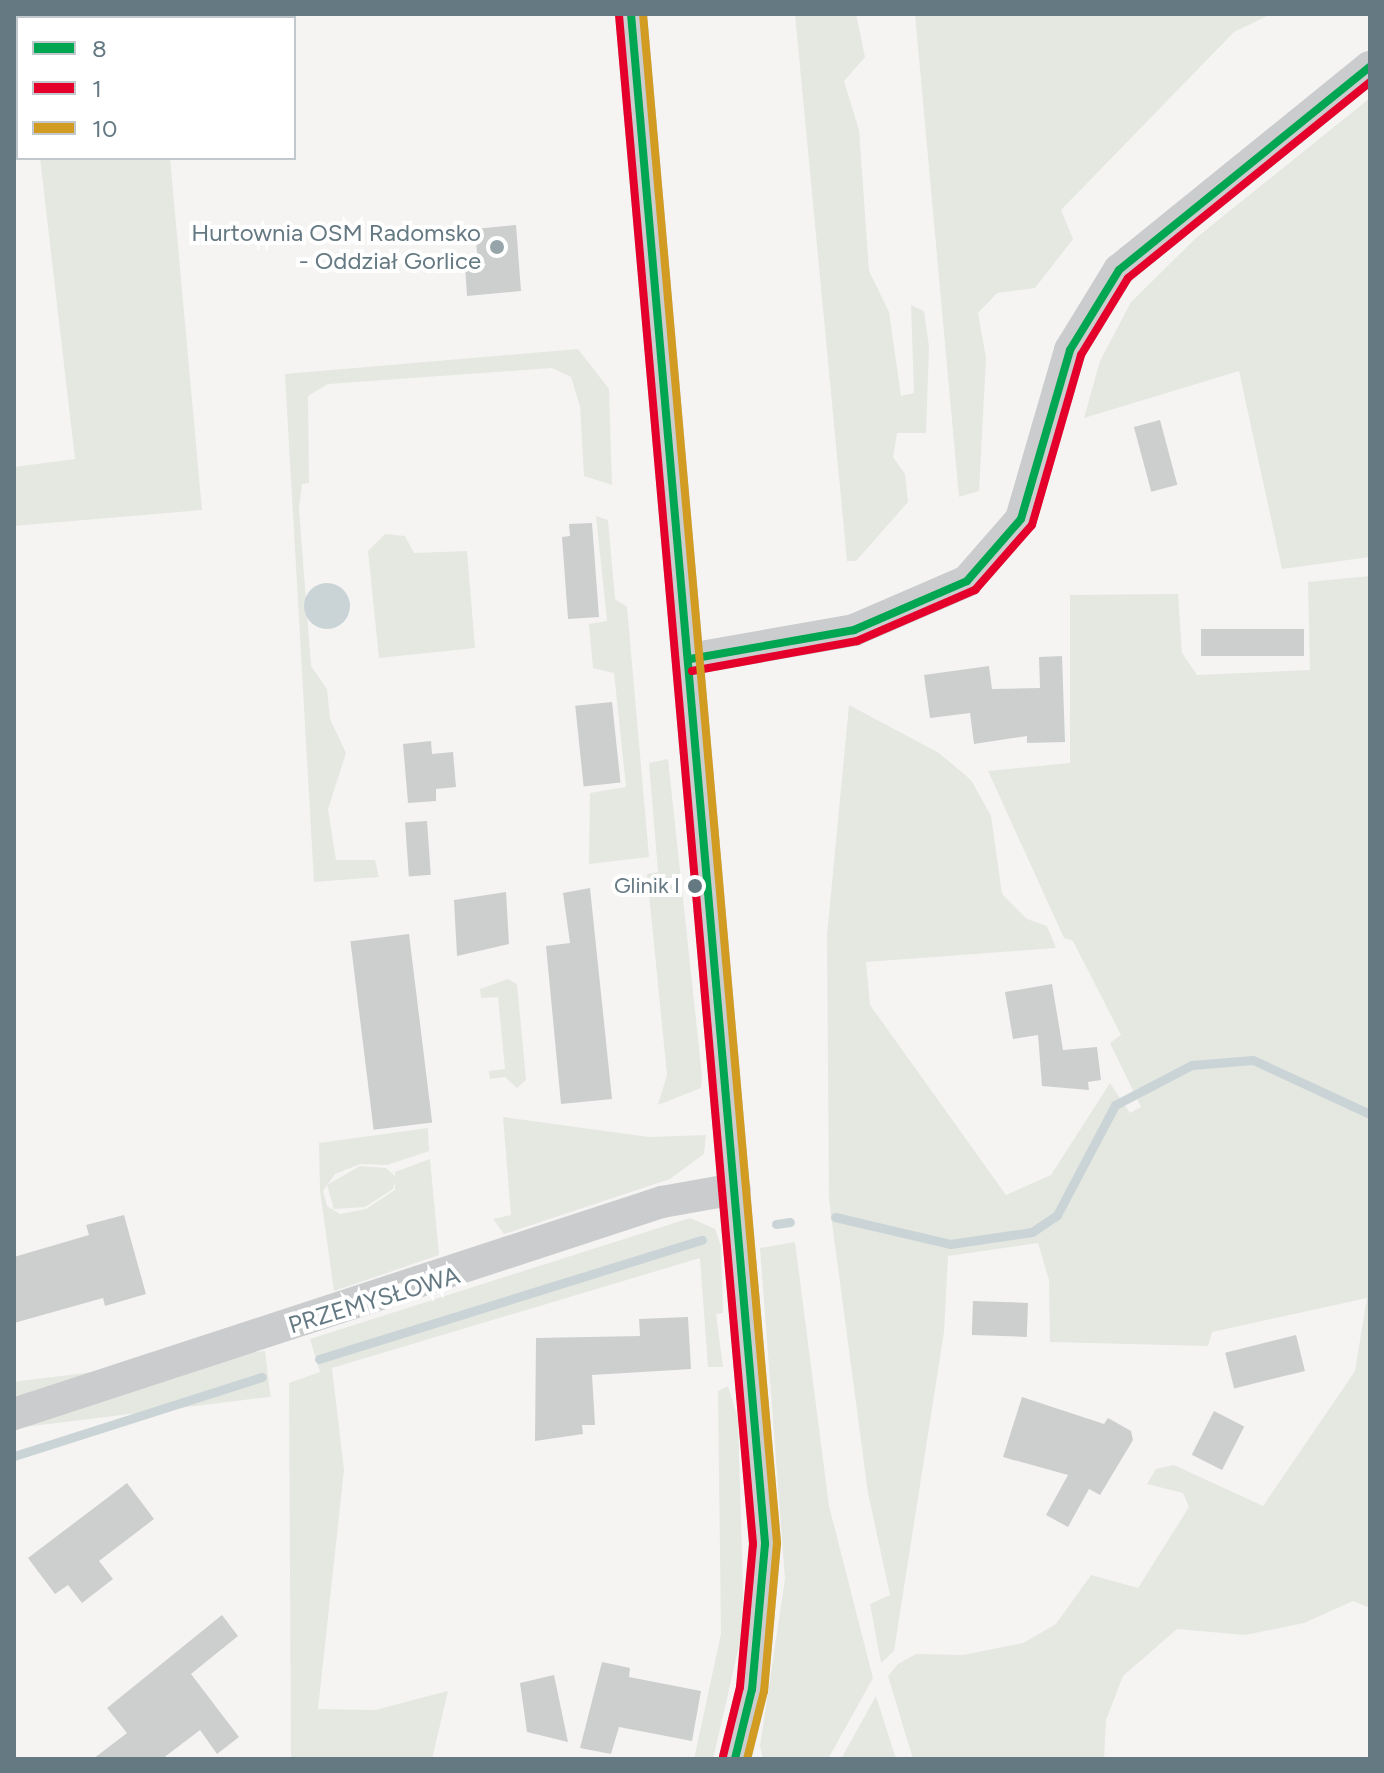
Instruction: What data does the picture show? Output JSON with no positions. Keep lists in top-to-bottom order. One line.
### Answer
{"streets":{"street":["PRZEMYSŁOWA"]},"places":["Hurtownia OSM Radomsko - Oddział Gorlice","Glinik I"],"lines":["transit line 8","transit line 10","transit line 1"],"legend":["8","1","10"]}
